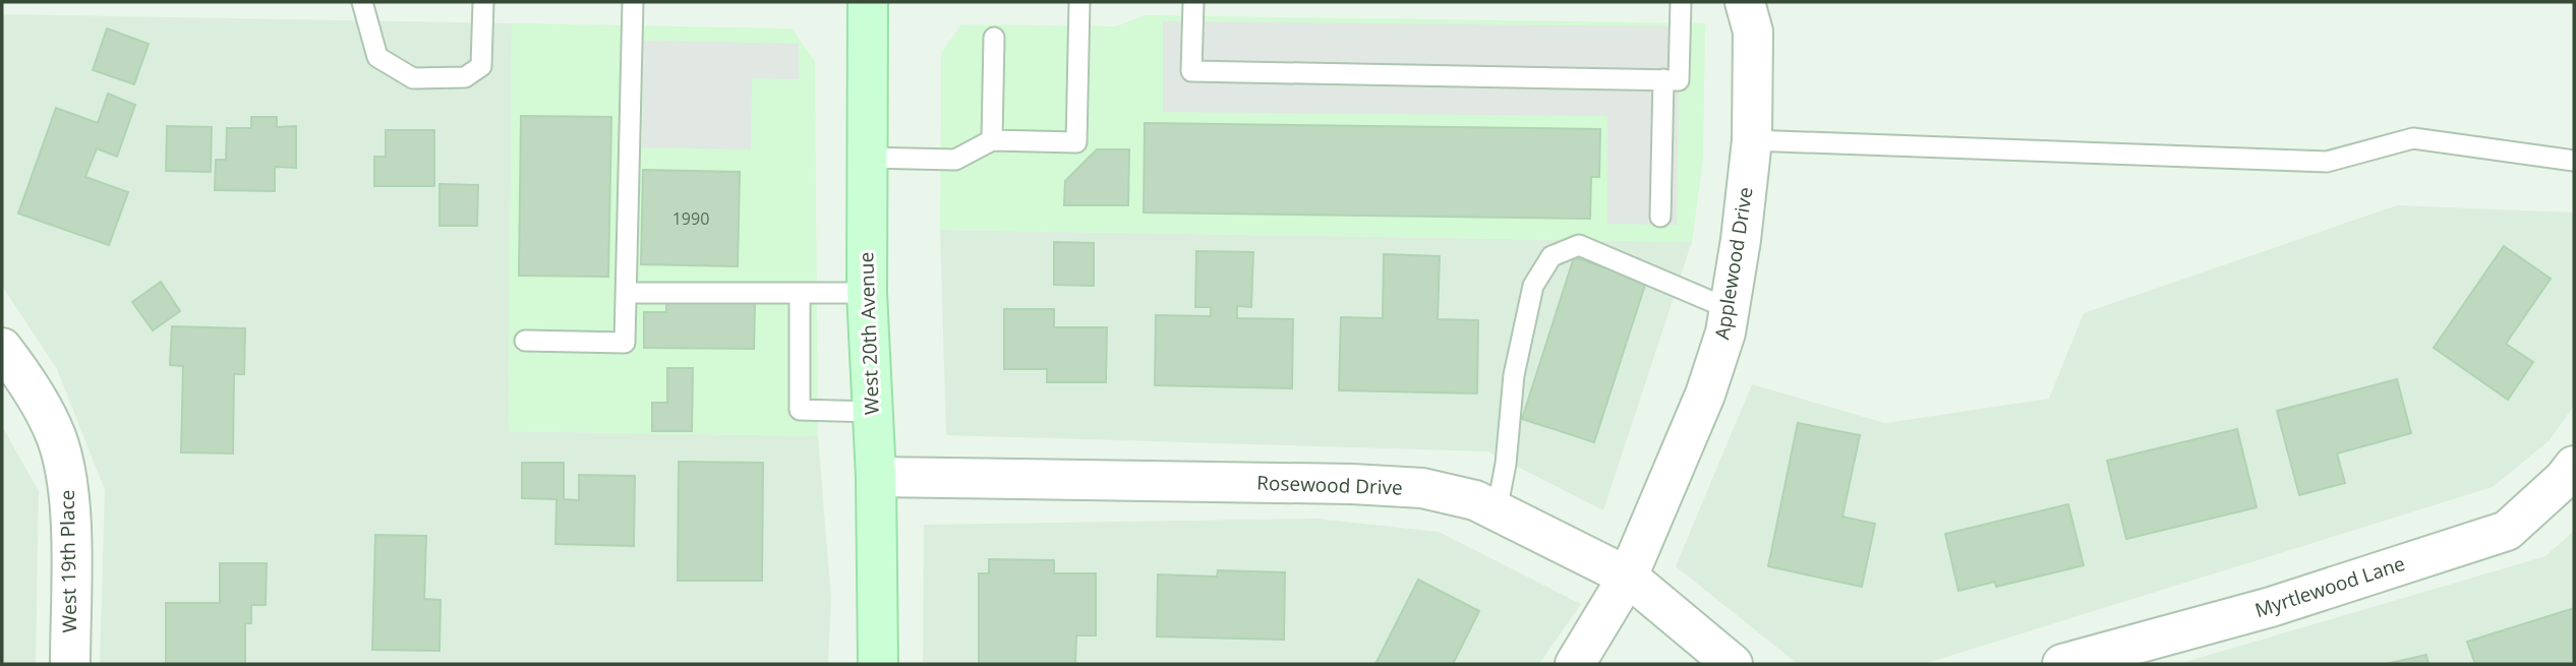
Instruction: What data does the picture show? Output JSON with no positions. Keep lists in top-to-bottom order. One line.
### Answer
{"streets":{"street":["Applewood Drive","West 20th Avenue","Rosewood Drive","West 19th Place","Myrtlewood Lane"]},"crossings":[["Applewood Drive","Rosewood Drive"],["West 20th Avenue","Rosewood Drive"]],"house_numbers":["1990"]}
